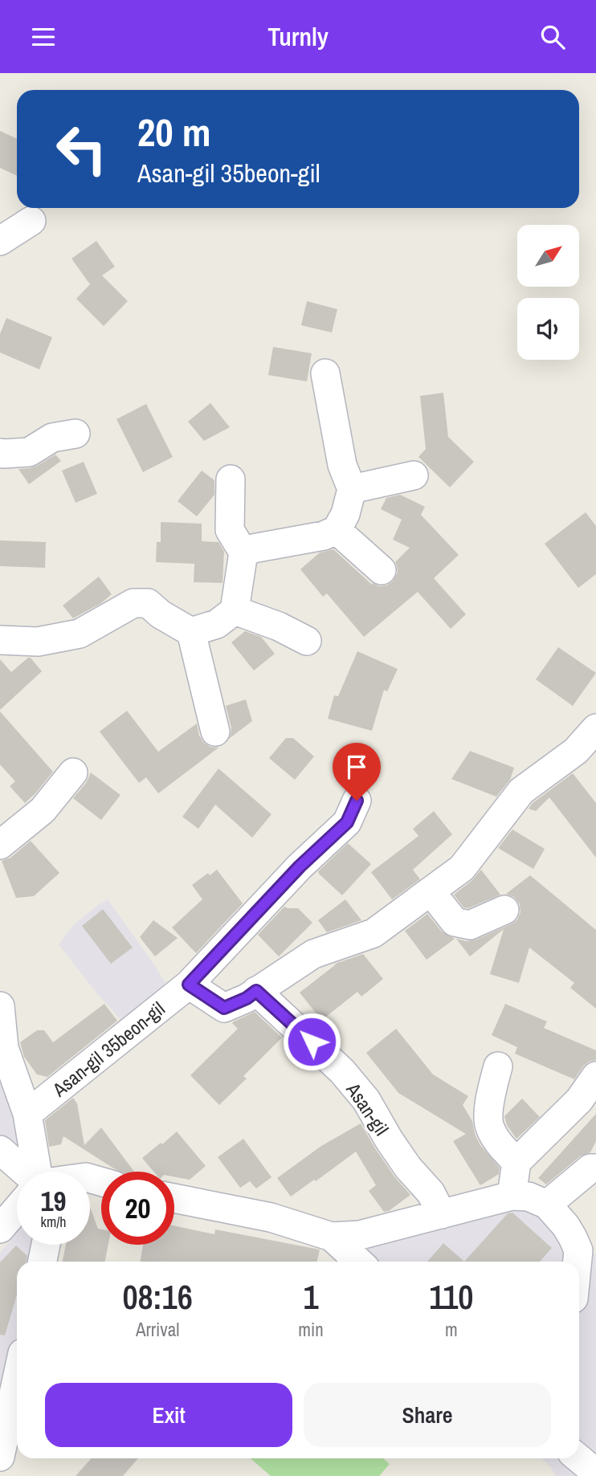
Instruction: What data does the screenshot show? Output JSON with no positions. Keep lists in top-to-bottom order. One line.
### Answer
{"streets":{"street":["Asan-gil 35beon-gil","Asan-gil"]},"north":"top right","page":{"header":"Turnly","turn":["20 m","Asan-gil 35beon-gil"],"speed":"19 km/h","limit":"20","eta":["08:16","Arrival","1","min","110","m"],"buttons":["Exit","Share"]}}
